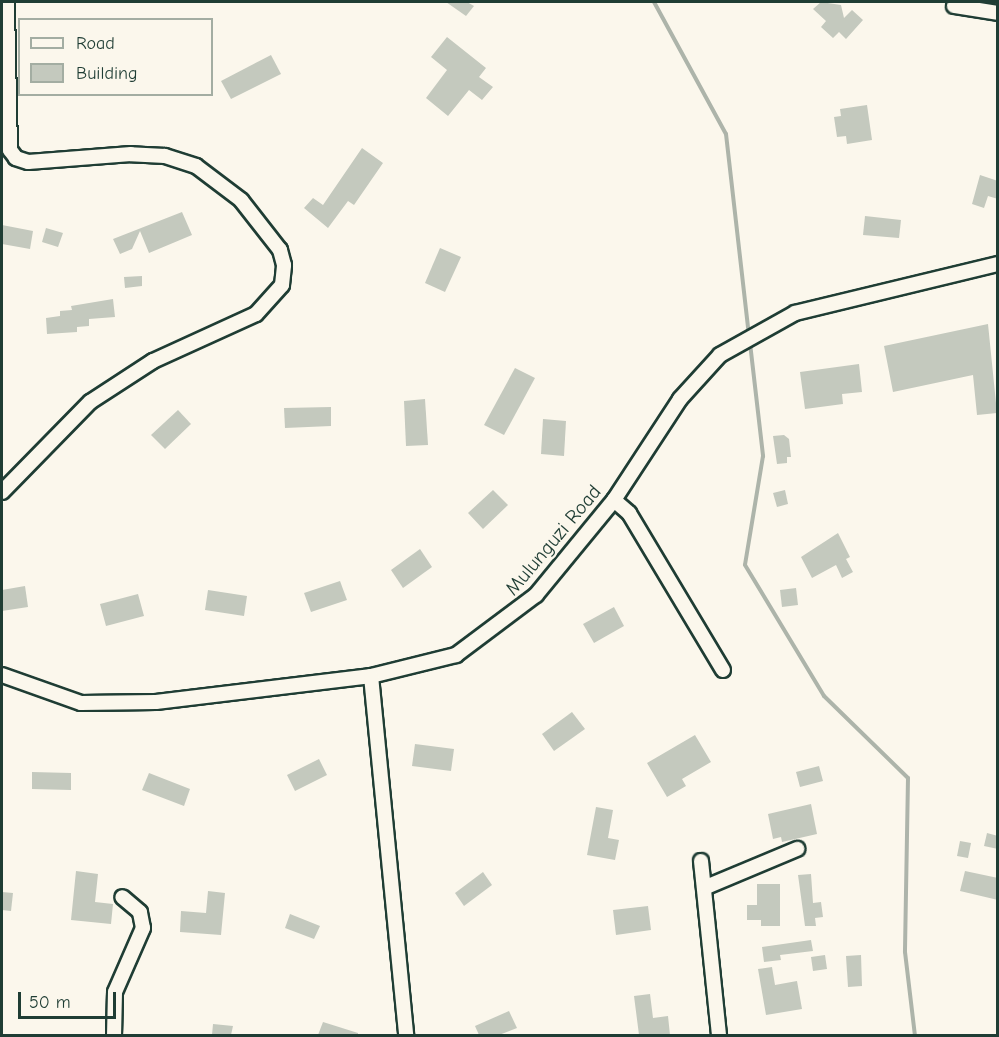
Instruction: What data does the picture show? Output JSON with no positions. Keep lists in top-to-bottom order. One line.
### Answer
{"streets":{"street":["Mulunguzi Road"]},"legend":["Road","Building"],"scale_bar":"50 m"}
